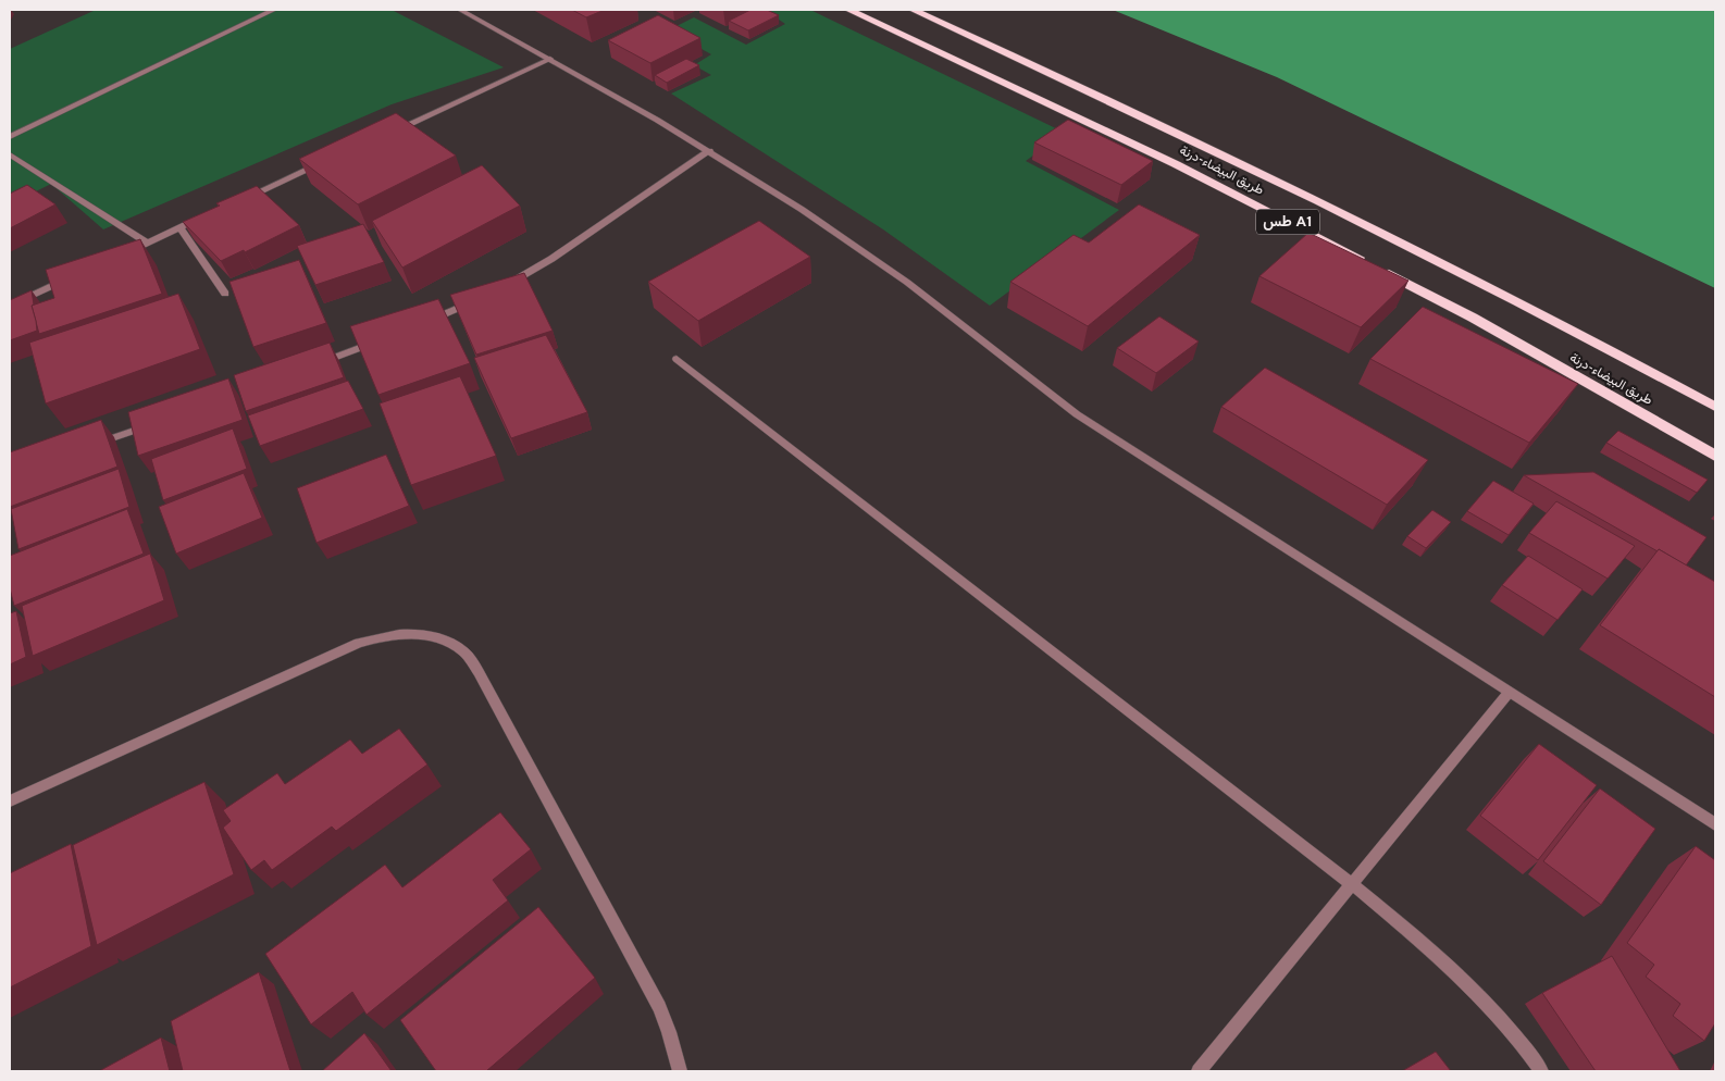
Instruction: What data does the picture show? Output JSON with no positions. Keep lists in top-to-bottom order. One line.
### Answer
{"streets":{"highway":["طريق البيضاء-درنة","طس A1"]}}
